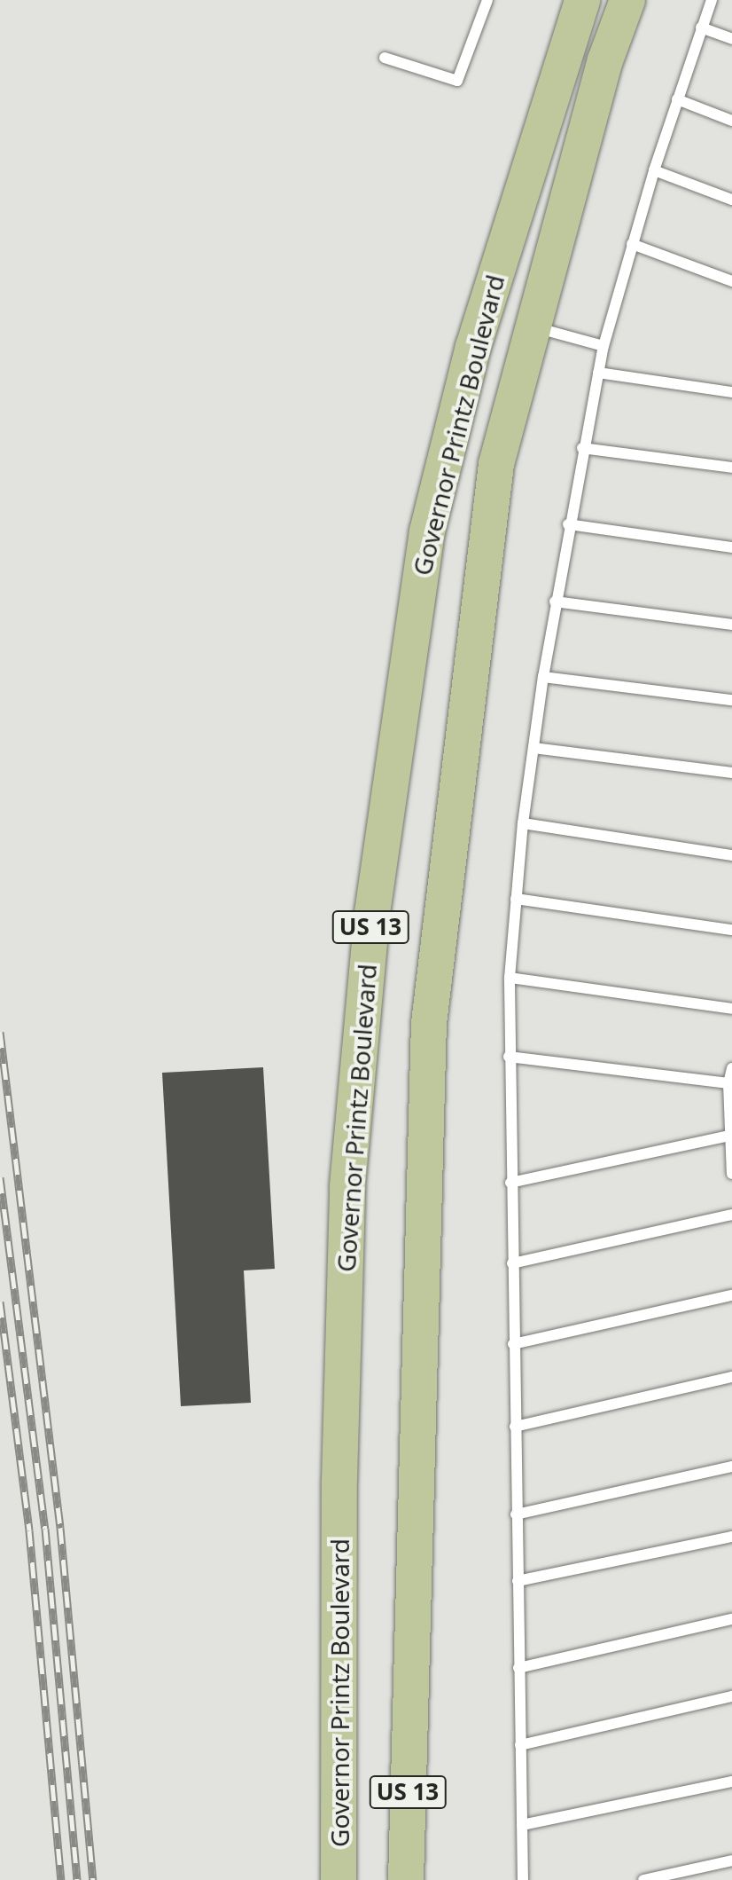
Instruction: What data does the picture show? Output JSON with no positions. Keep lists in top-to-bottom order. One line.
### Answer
{"streets":{"main road":["Governor Printz Boulevard","US 13"]}}
